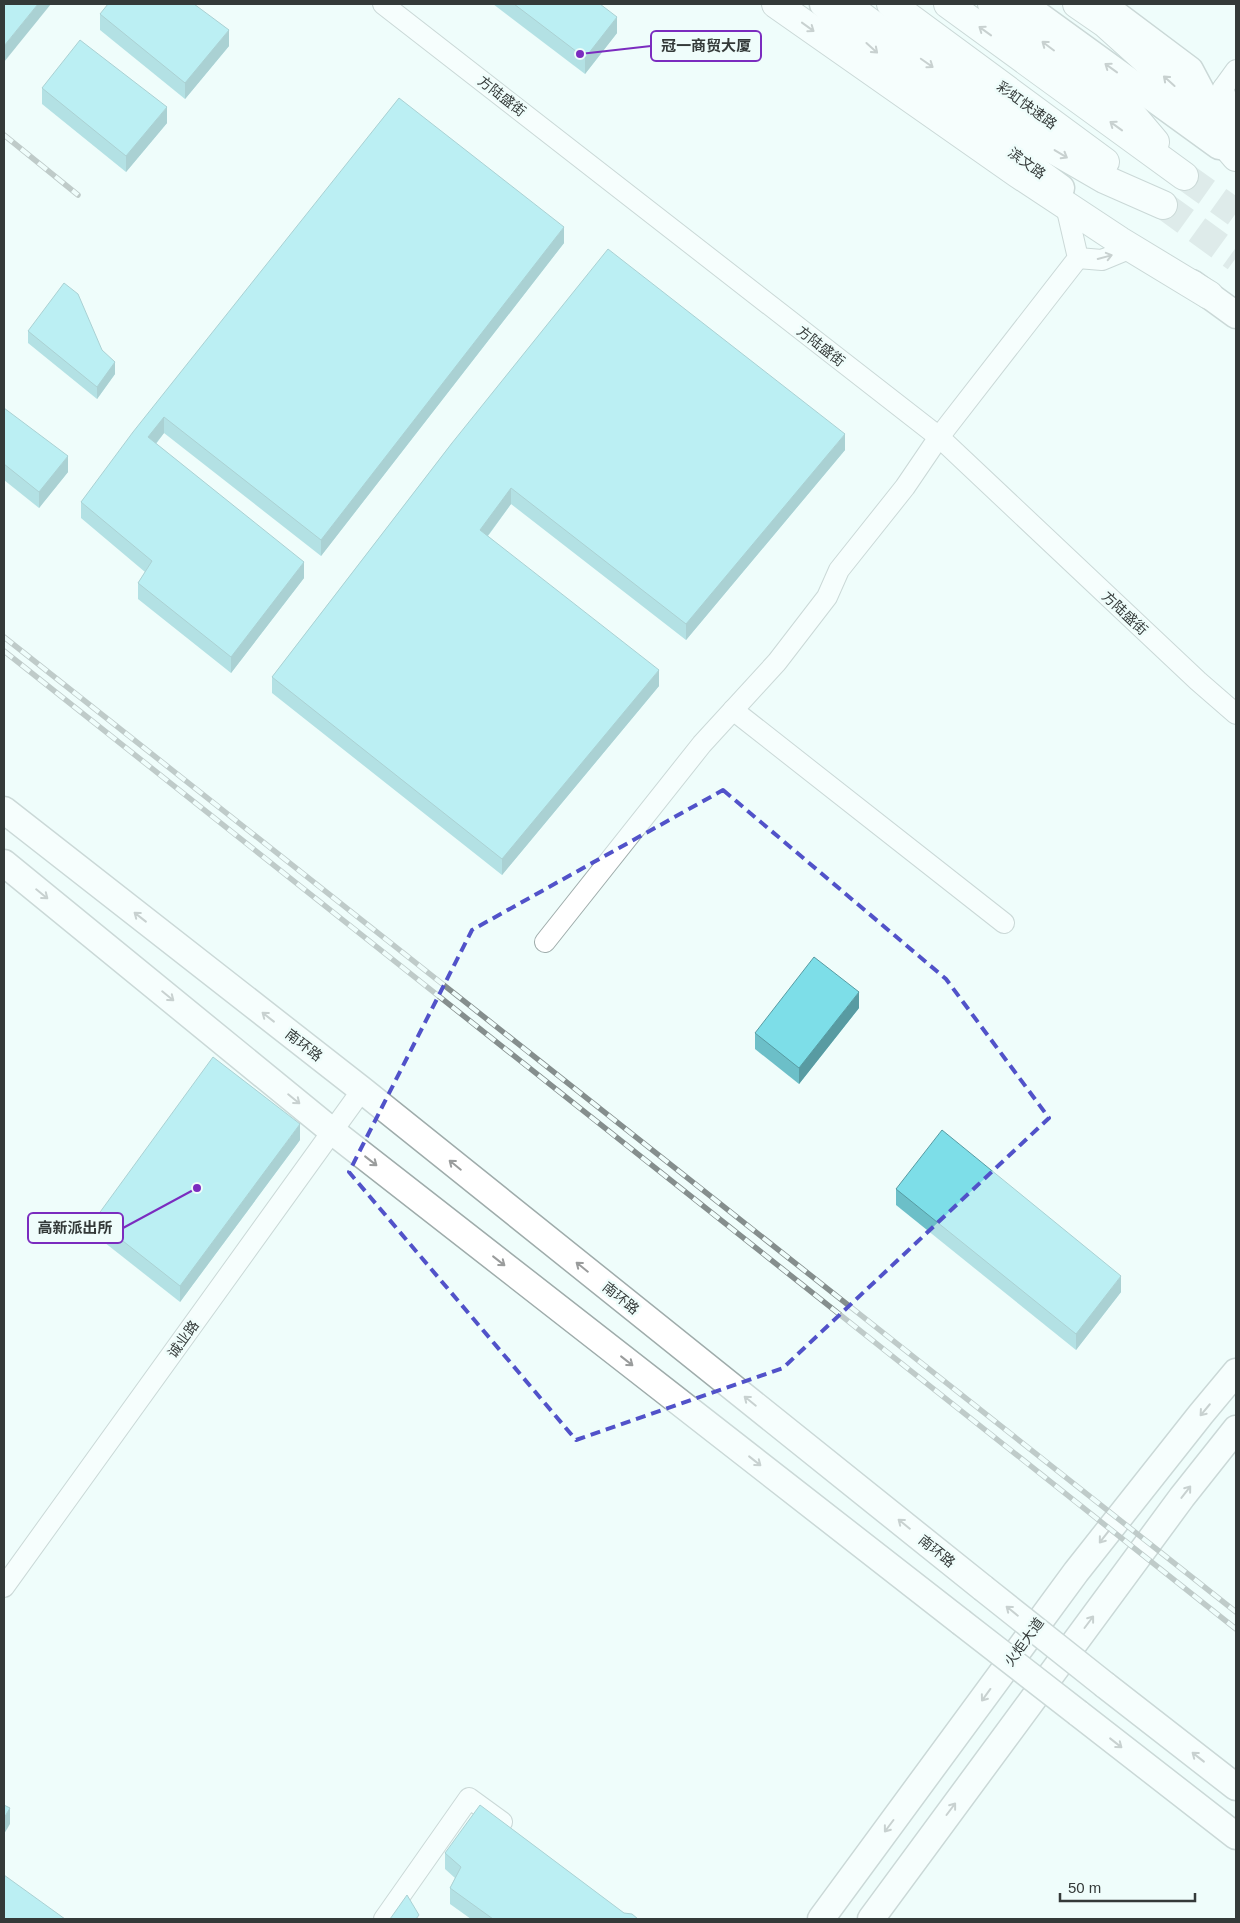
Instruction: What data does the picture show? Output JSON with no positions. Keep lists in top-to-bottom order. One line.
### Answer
{"streets":{"highway":["彩虹快速路"],"main road":["滨文路","南环路","火炬大道"],"street":["方陆盛街","诚业路"]},"crossings":[["南环路","诚业路"]],"places":["冠一商贸大厦","高新派出所"],"scale_bar":"50 m"}
